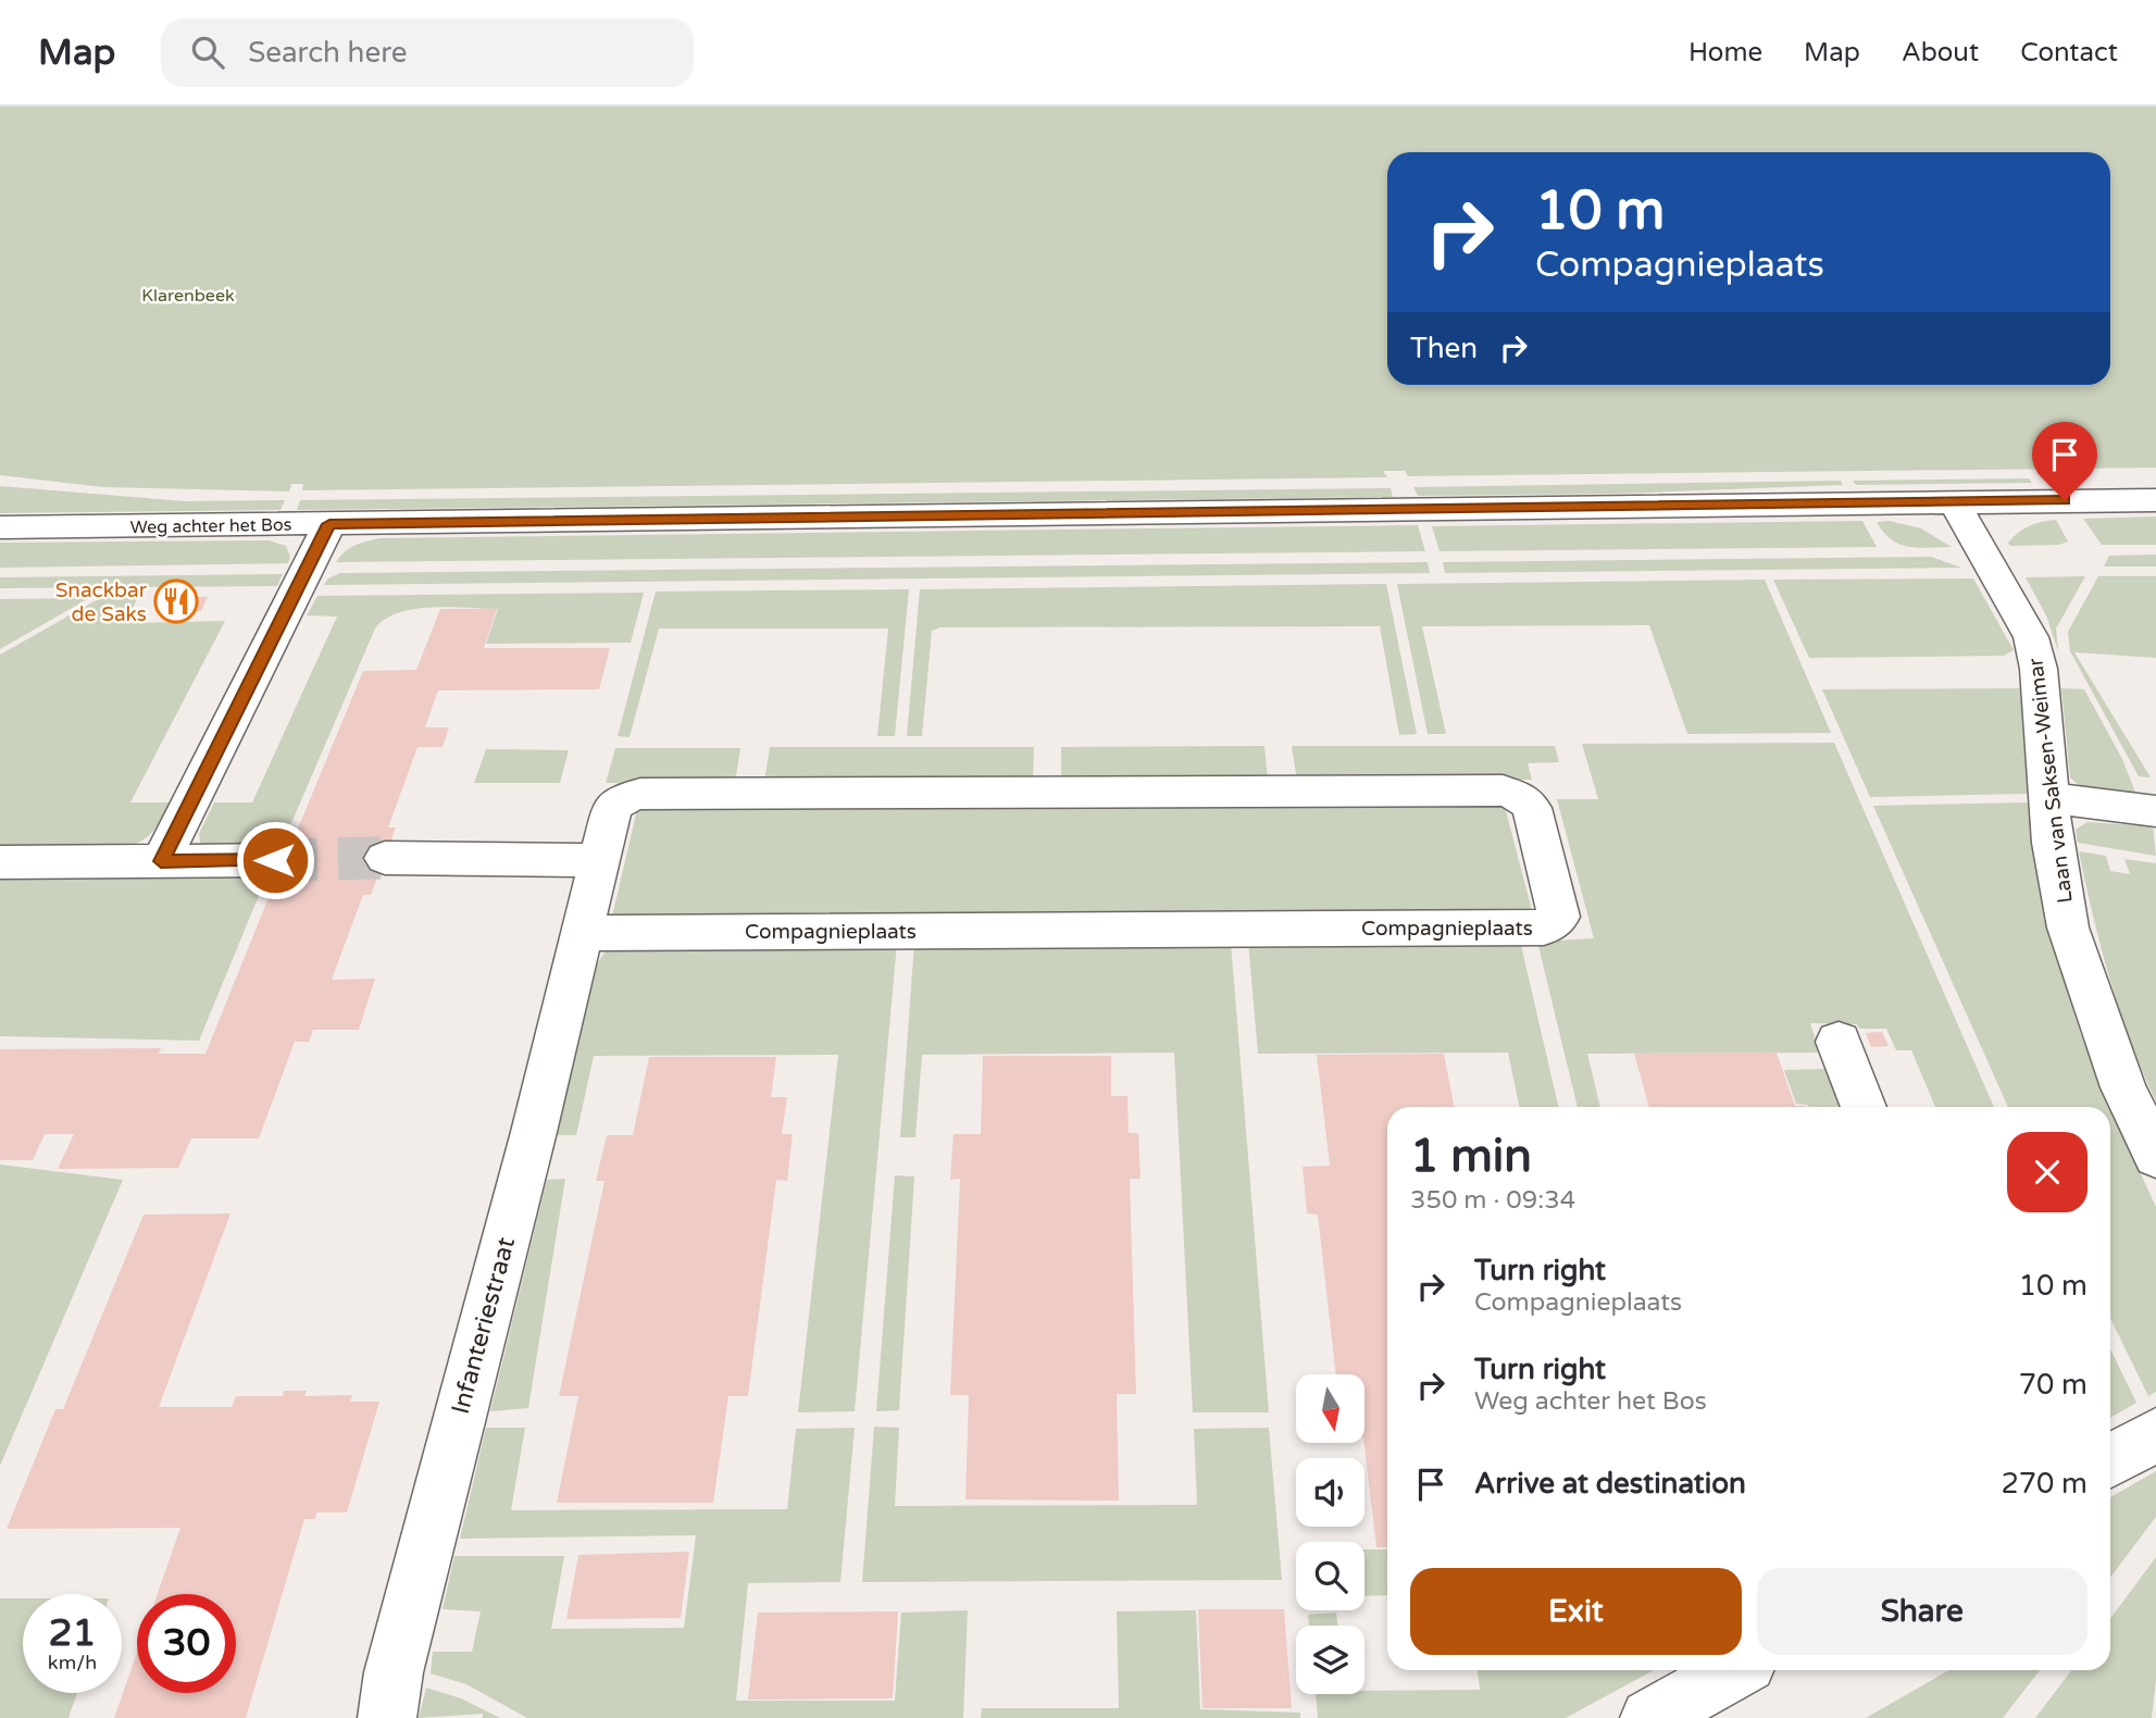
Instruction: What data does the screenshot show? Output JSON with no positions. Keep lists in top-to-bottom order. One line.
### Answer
{"streets":{"street":["Weg achter het Bos","Laan van Saksen-Weimar","Compagnieplaats","Infanteriestraat"]},"crossings":[["Weg achter het Bos","Laan van Saksen-Weimar"],["Compagnieplaats","Infanteriestraat"]],"parks":["Klarenbeek"],"places":{"restaurant":["Snackbar de Saks"]},"north":"bottom","page":{"header":"Map","search":"Search here","nav":["Home","Map","About","Contact"],"turn":["10 m","Compagnieplaats"],"then":"Then","heading":["1 min","350 m · 09:34"],"list":[{"name":"Turn right","note":"Compagnieplaats","value":"10 m"},{"name":"Turn right","note":"Weg achter het Bos","value":"70 m"},{"name":"Arrive at destination","value":"270 m"}],"buttons":["Exit","Share"],"speed":"21 km/h","limit":"30"}}
